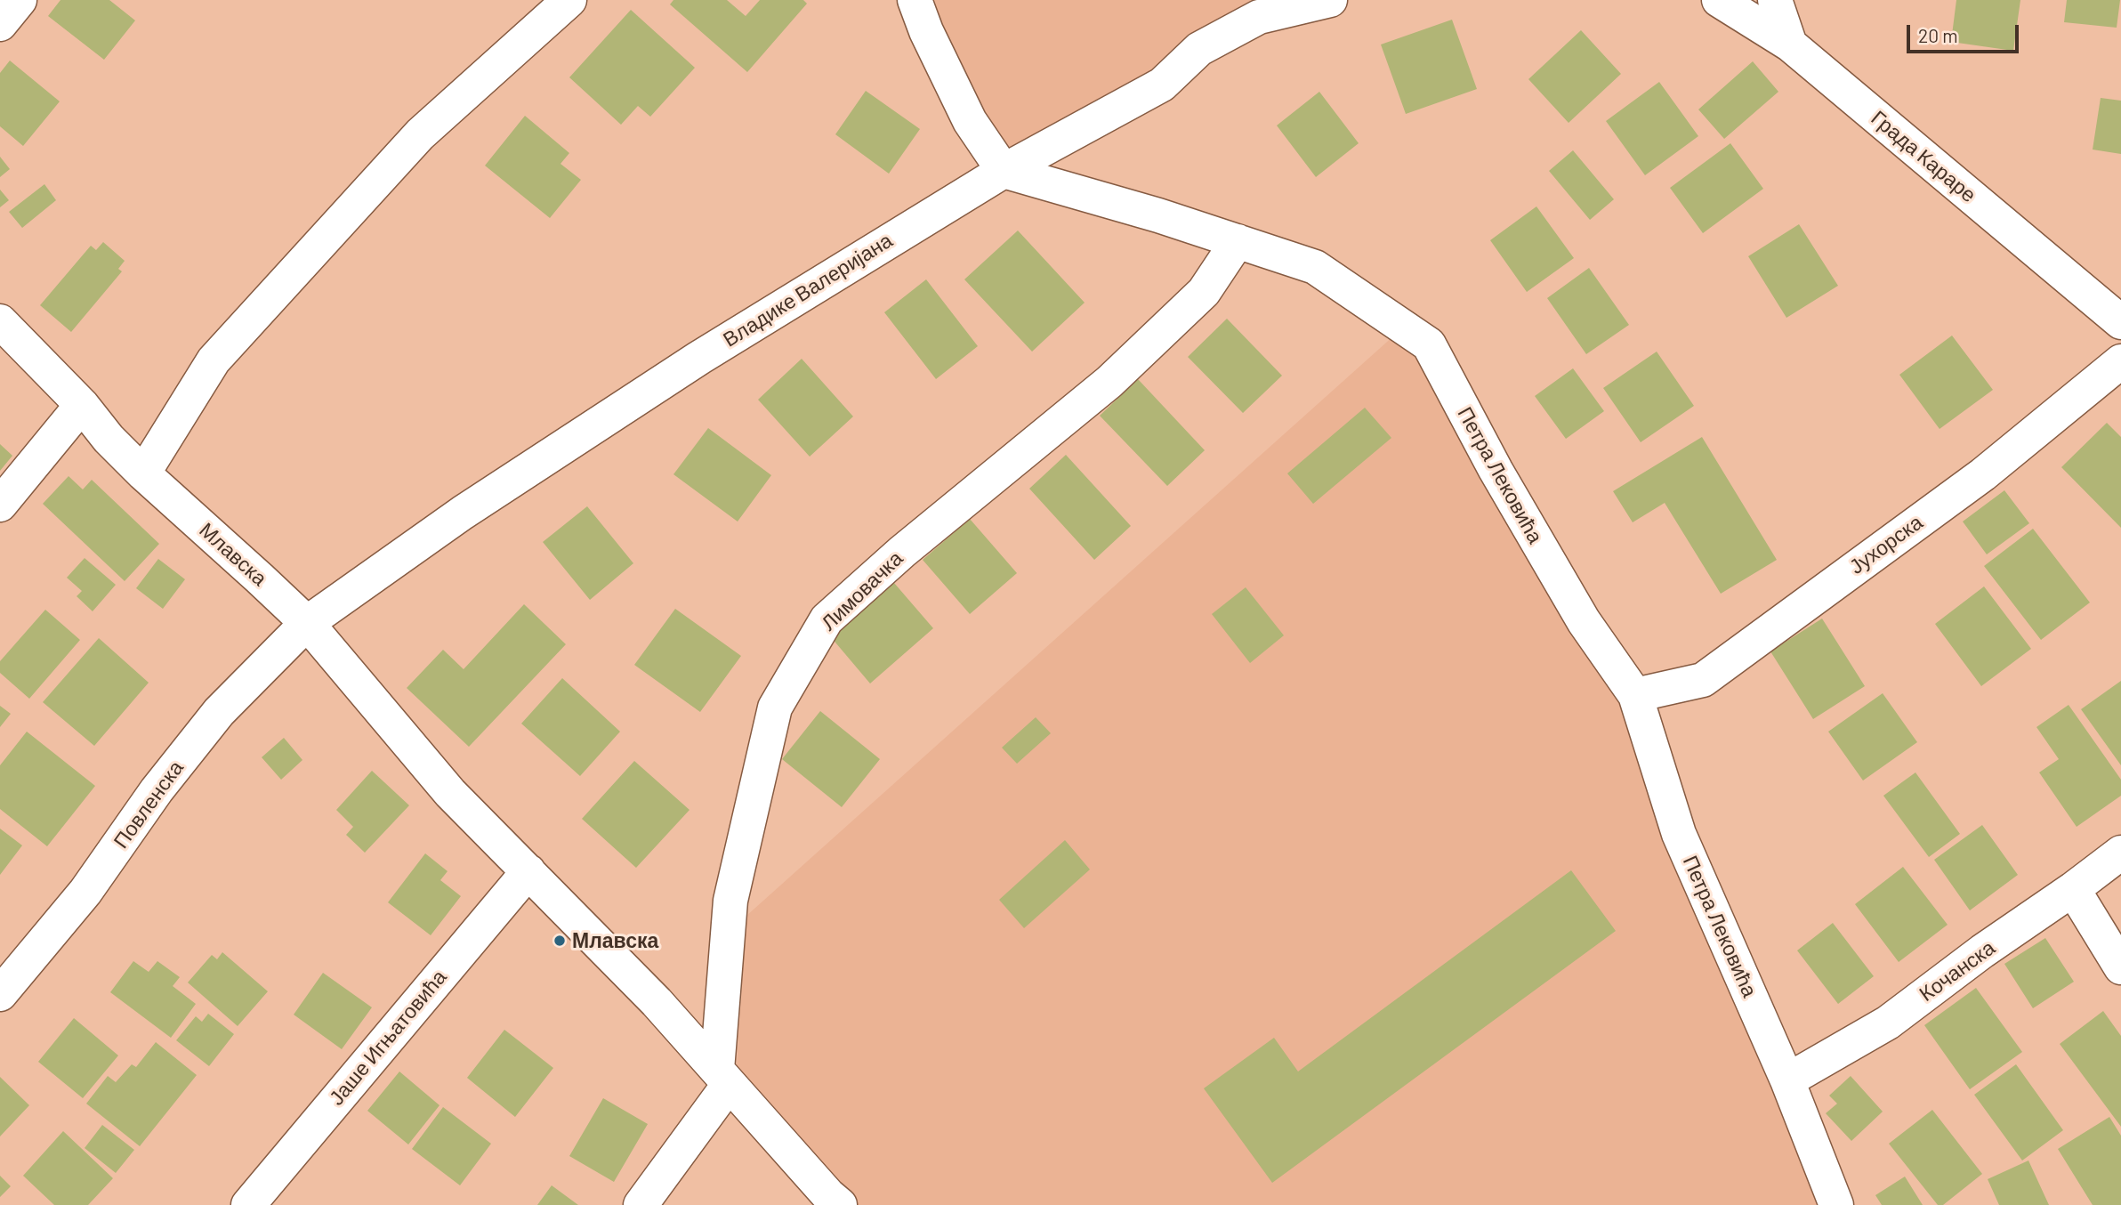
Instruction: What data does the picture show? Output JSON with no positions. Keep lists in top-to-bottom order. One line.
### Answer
{"streets":{"street":["Града Караре","Владике Валеријана","Петра Лековића","Јухорска","Млавска","Лимовачка","Повленска","Кочанска","Јаше Игњатовића"]},"crossings":[["Владике Валеријана","Петра Лековића"],["Владике Валеријана","Млавска"],["Владике Валеријана","Повленска"],["Петра Лековића","Јухорска"],["Петра Лековића","Лимовачка"],["Петра Лековића","Кочанска"],["Млавска","Лимовачка"],["Млавска","Повленска"],["Млавска","Јаше Игњатовића"]],"places":["Млавска"],"scale_bar":"20 m"}
